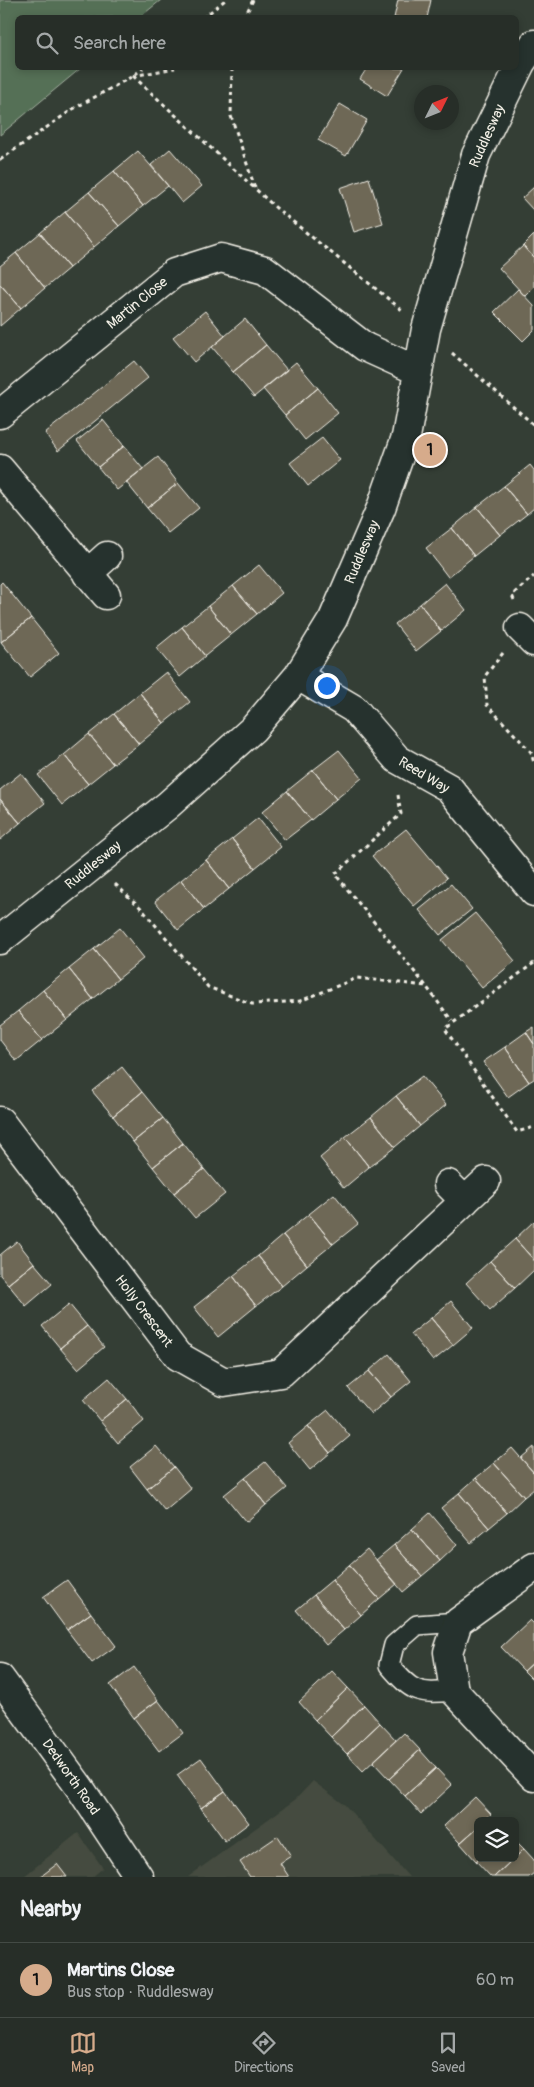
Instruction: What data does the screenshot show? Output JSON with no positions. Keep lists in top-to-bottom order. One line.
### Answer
{"streets":{"street":["Ruddlesway","Martin Close","Reed Way","Holly Crescent","Dedworth Road"]},"crossings":[["Ruddlesway","Martin Close"],["Ruddlesway","Reed Way"]],"north":"top right","page":{"search":"Search here","pins":"1","heading":"Nearby","list":[{"mark":"1","name":"Martins Close","note":"Bus stop · Ruddlesway","value":"60 m"}],"nav":["Map","Directions","Saved"]}}
